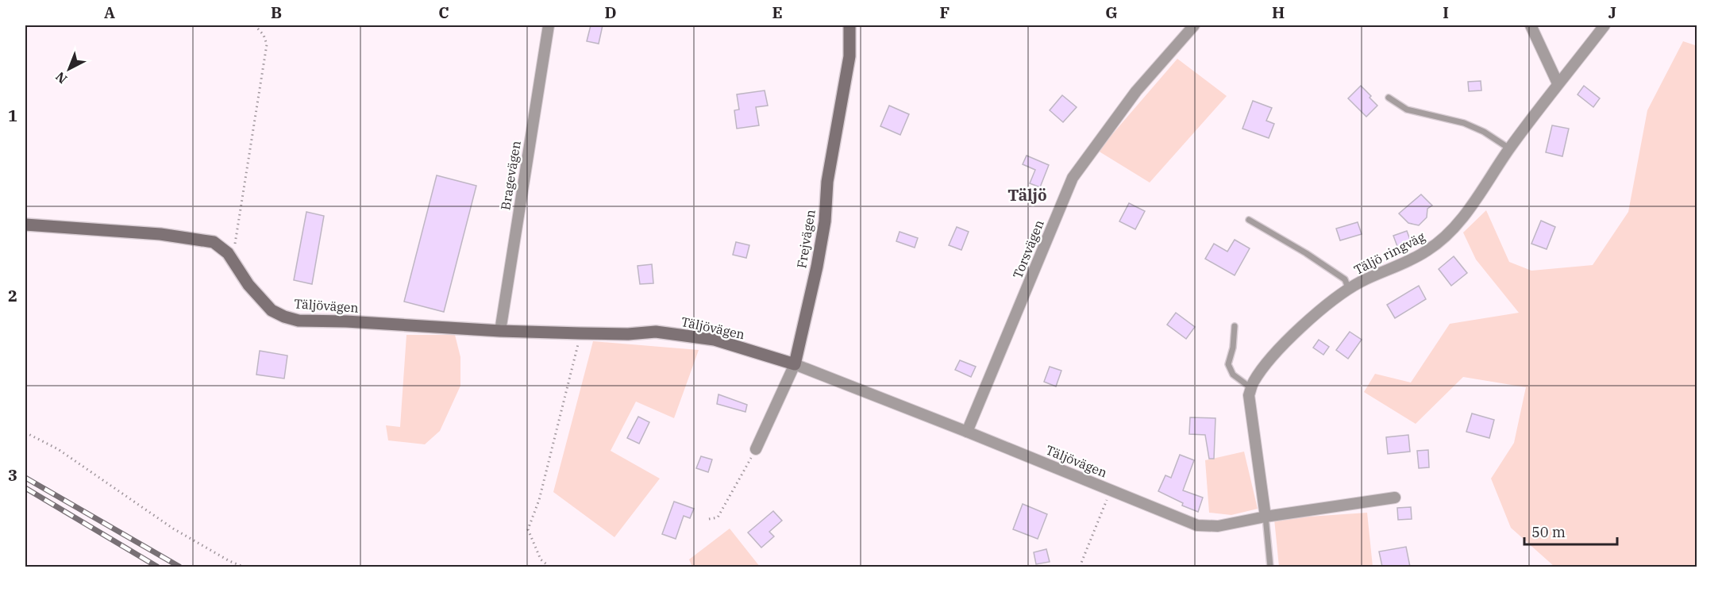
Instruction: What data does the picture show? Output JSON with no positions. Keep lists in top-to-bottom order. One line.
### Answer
{"streets":{"street":["Bragevägen","Frejvägen","Torsvägen","Täljö ringväg","Täljövägen"]},"crossings":[["Bragevägen","Täljövägen"],["Frejvägen","Täljövägen"],["Torsvägen","Täljövägen"]],"districts":["Täljö"],"scale_bar":"50 m","north":"bottom left","grid":{"columns":["A","B","C","D","E","F","G","H","I","J"],"rows":["1","2","3"]}}
